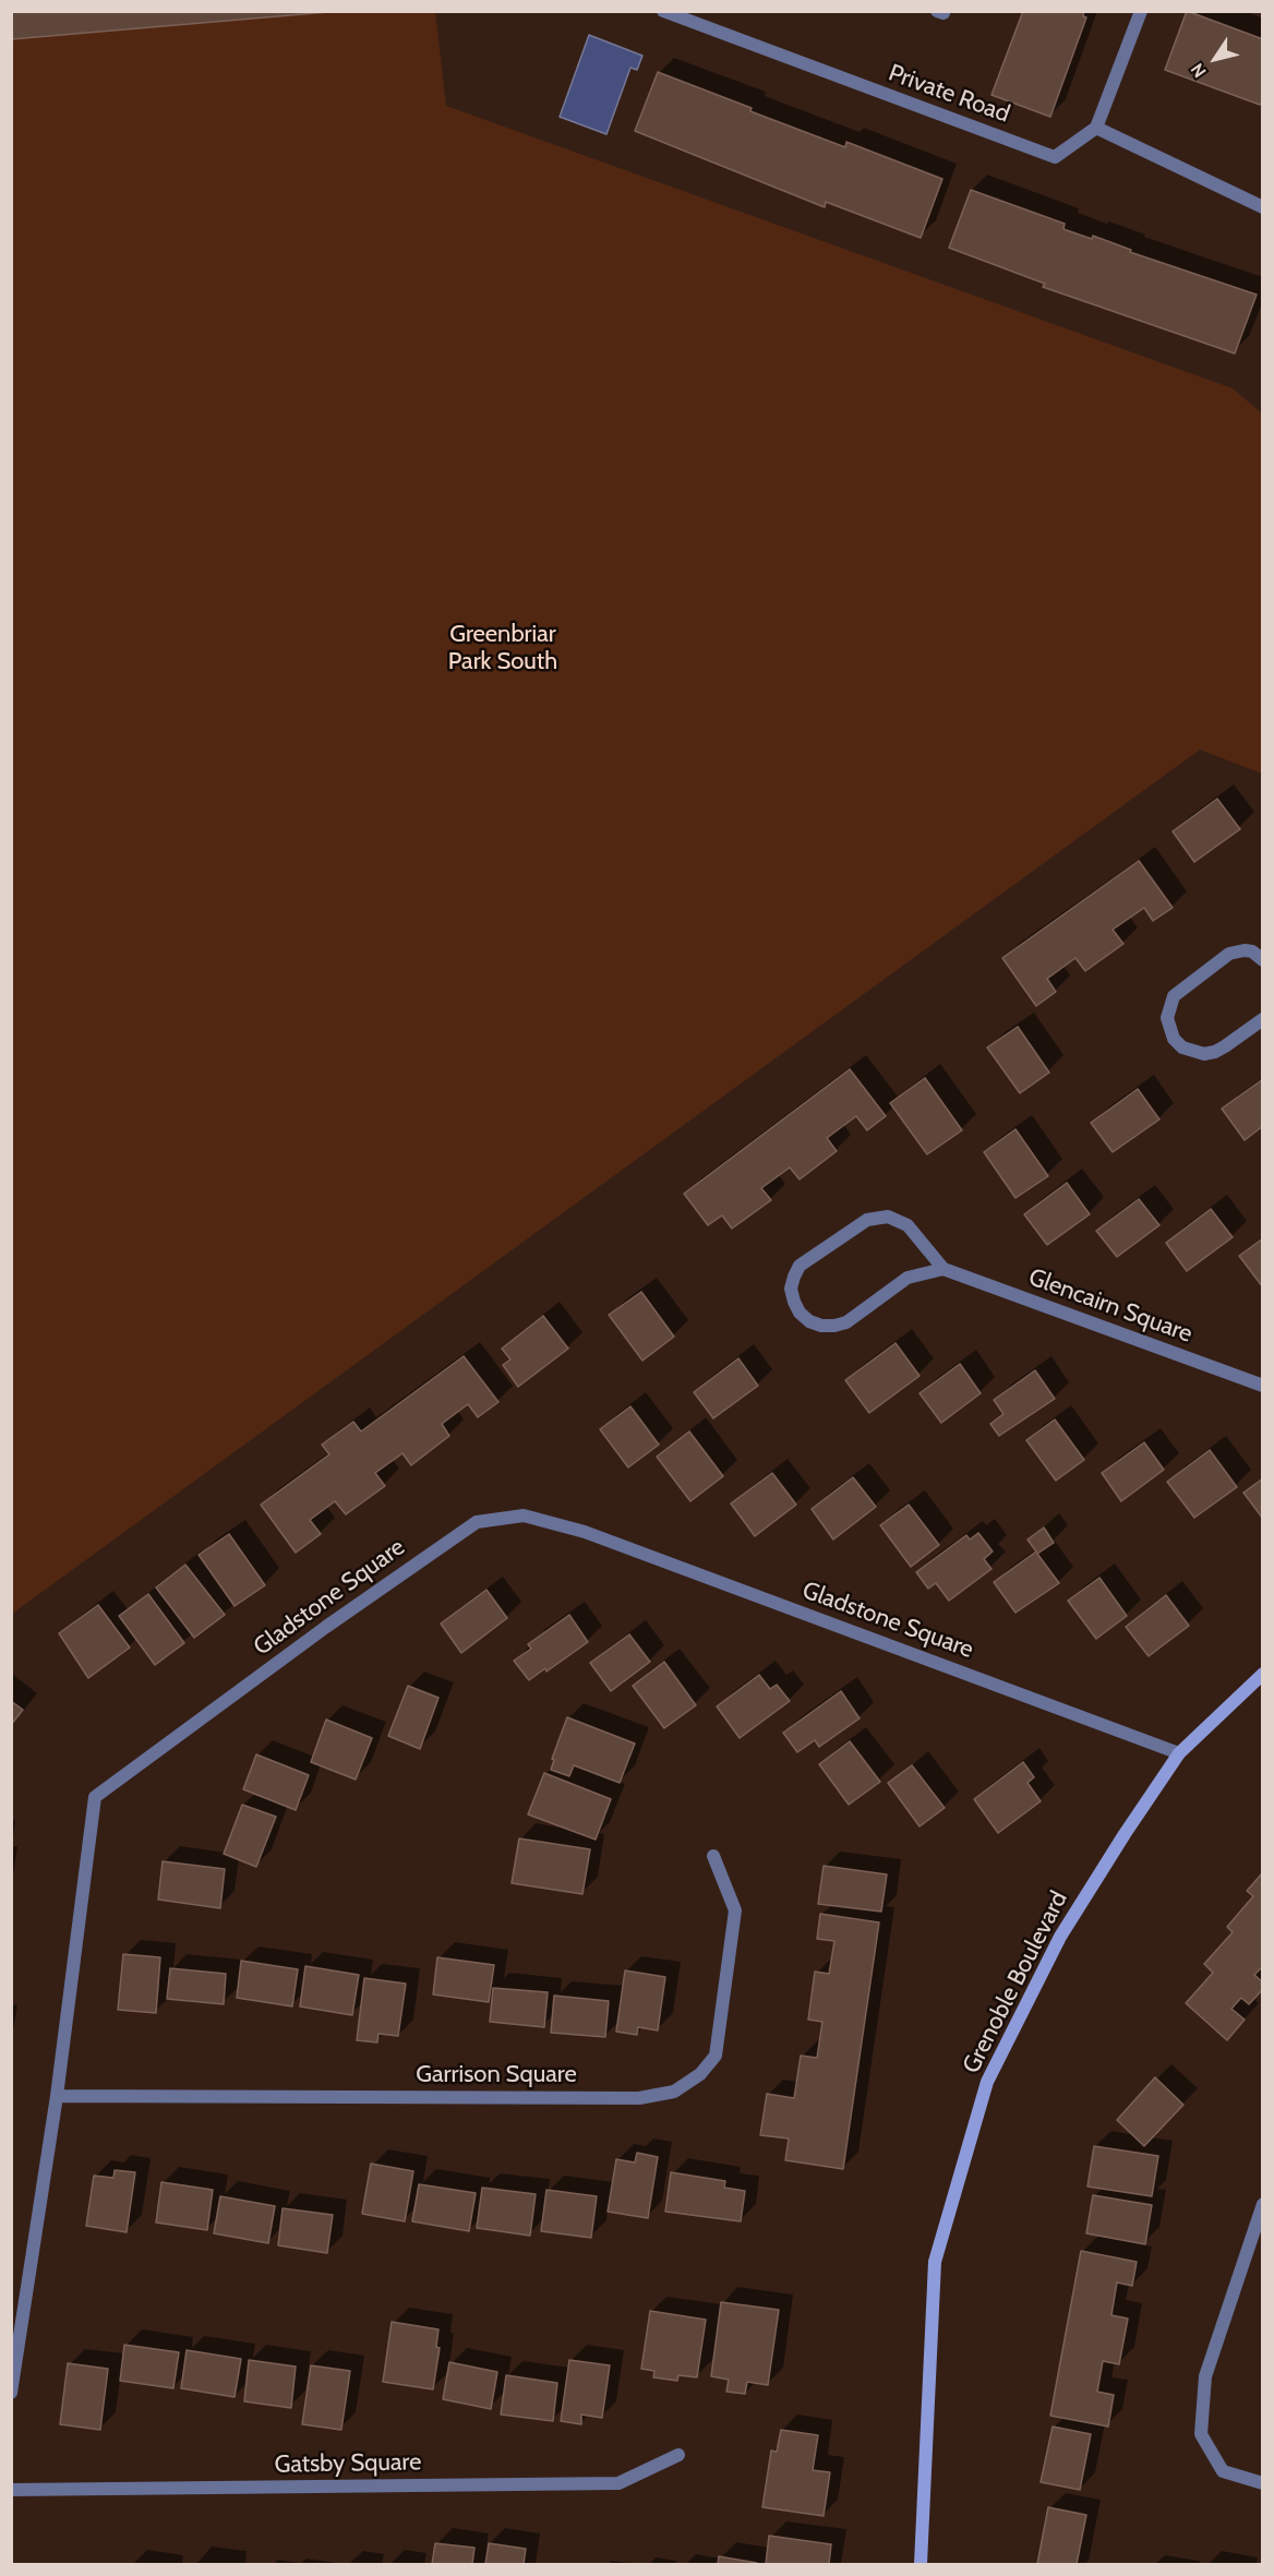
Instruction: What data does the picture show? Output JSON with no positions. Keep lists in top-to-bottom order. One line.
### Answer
{"streets":{"street":["Private Road","Glencairn Square","Gladstone Square","Grenoble Boulevard","Garrison Square","Gatsby Square"]},"crossings":[["Gladstone Square","Grenoble Boulevard"],["Gladstone Square","Garrison Square"]],"parks":["Greenbriar Park South"],"north":"bottom left"}
